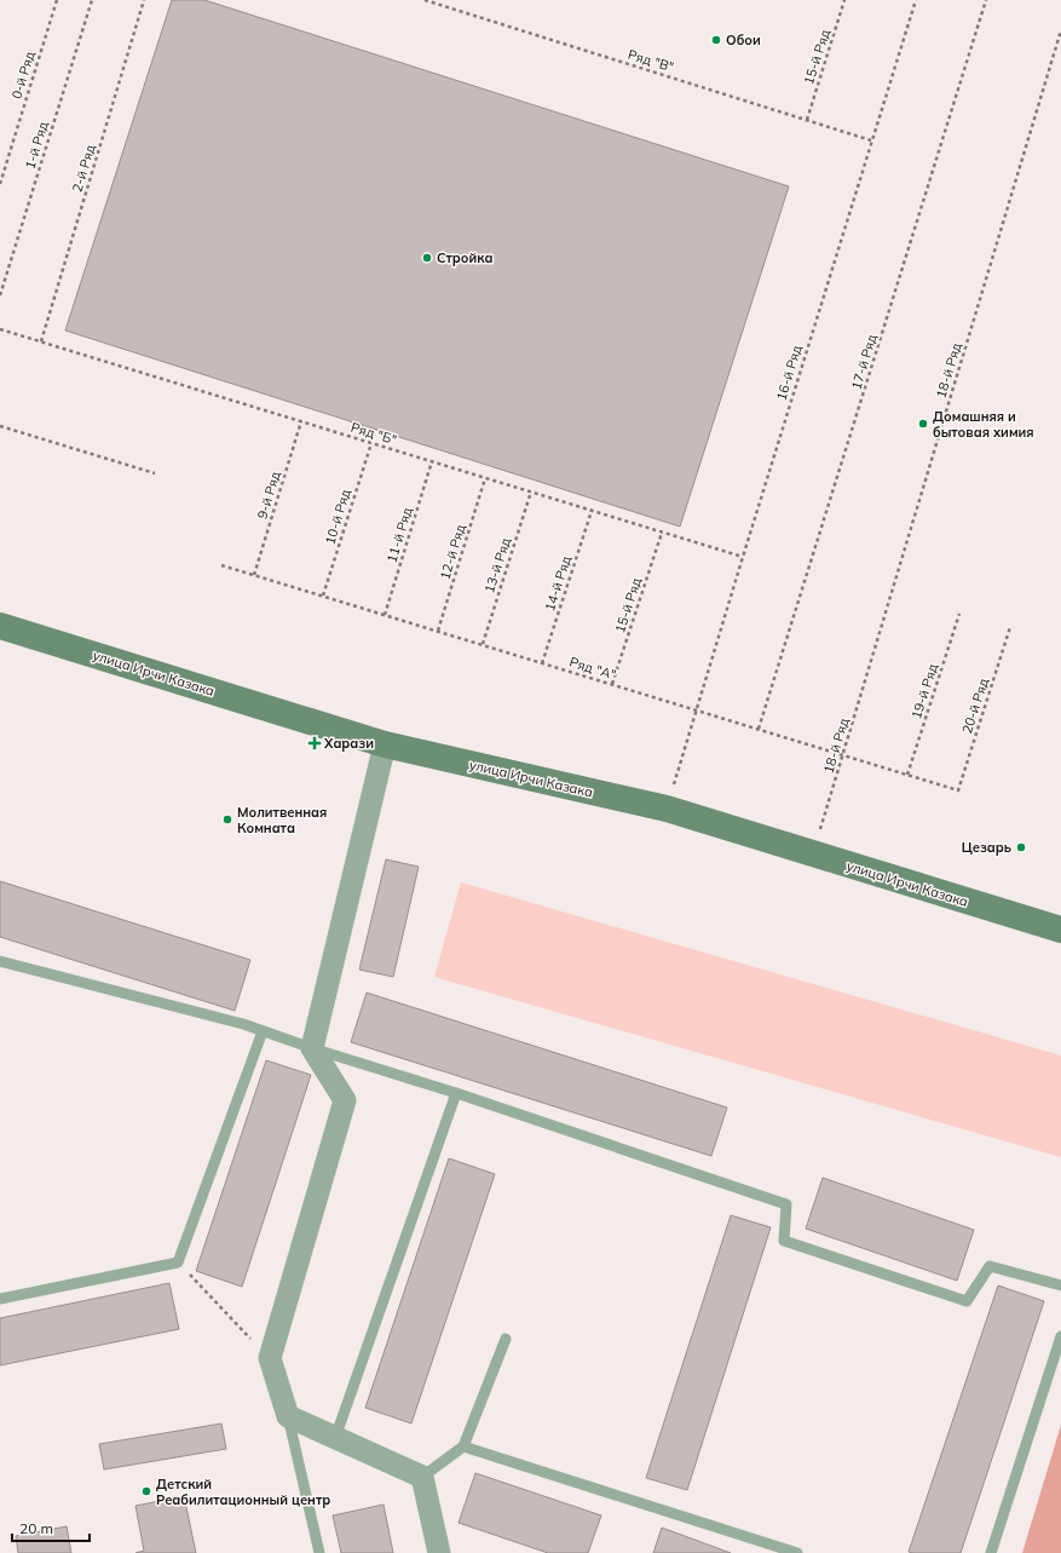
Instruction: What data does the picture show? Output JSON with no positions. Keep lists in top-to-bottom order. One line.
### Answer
{"streets":{"main road":["улица Ирчи Казака"],"path":["15-й Ряд","Ряд \"В\"","0-й Ряд","1-й Ряд","2-й Ряд","17-й Ряд","18-й Ряд","16-й Ряд","Ряд \"Б\"","9-й Ряд","10-й Ряд","11-й Ряд","12-й Ряд","13-й Ряд","14-й Ряд","Ряд \"А\"","19-й Ряд","20-й Ряд"]},"crossings":[["15-й Ряд","Ряд \"В\""],["15-й Ряд","Ряд \"Б\""],["15-й Ряд","Ряд \"А\""],["Ряд \"В\"","16-й Ряд"],["2-й Ряд","Ряд \"Б\""],["17-й Ряд","Ряд \"А\""],["18-й Ряд","Ряд \"А\""],["16-й Ряд","Ряд \"Б\""],["16-й Ряд","Ряд \"А\""],["16-й Ряд","улица Ирчи Казака"],["Ряд \"Б\"","9-й Ряд"],["Ряд \"Б\"","10-й Ряд"],["Ряд \"Б\"","11-й Ряд"],["Ряд \"Б\"","12-й Ряд"],["Ряд \"Б\"","13-й Ряд"],["Ряд \"Б\"","14-й Ряд"],["9-й Ряд","Ряд \"А\""],["10-й Ряд","Ряд \"А\""],["11-й Ряд","Ряд \"А\""],["12-й Ряд","Ряд \"А\""],["13-й Ряд","Ряд \"А\""],["14-й Ряд","Ряд \"А\""],["Ряд \"А\"","19-й Ряд"],["Ряд \"А\"","20-й Ряд"]],"places":{"other":["Обои","Стройка","Домашняя и бытовая химия","Молитвенная Комната","Цезарь","Детский Реабилитационный центр"],"health":["Харази"]},"scale_bar":"20 m"}
